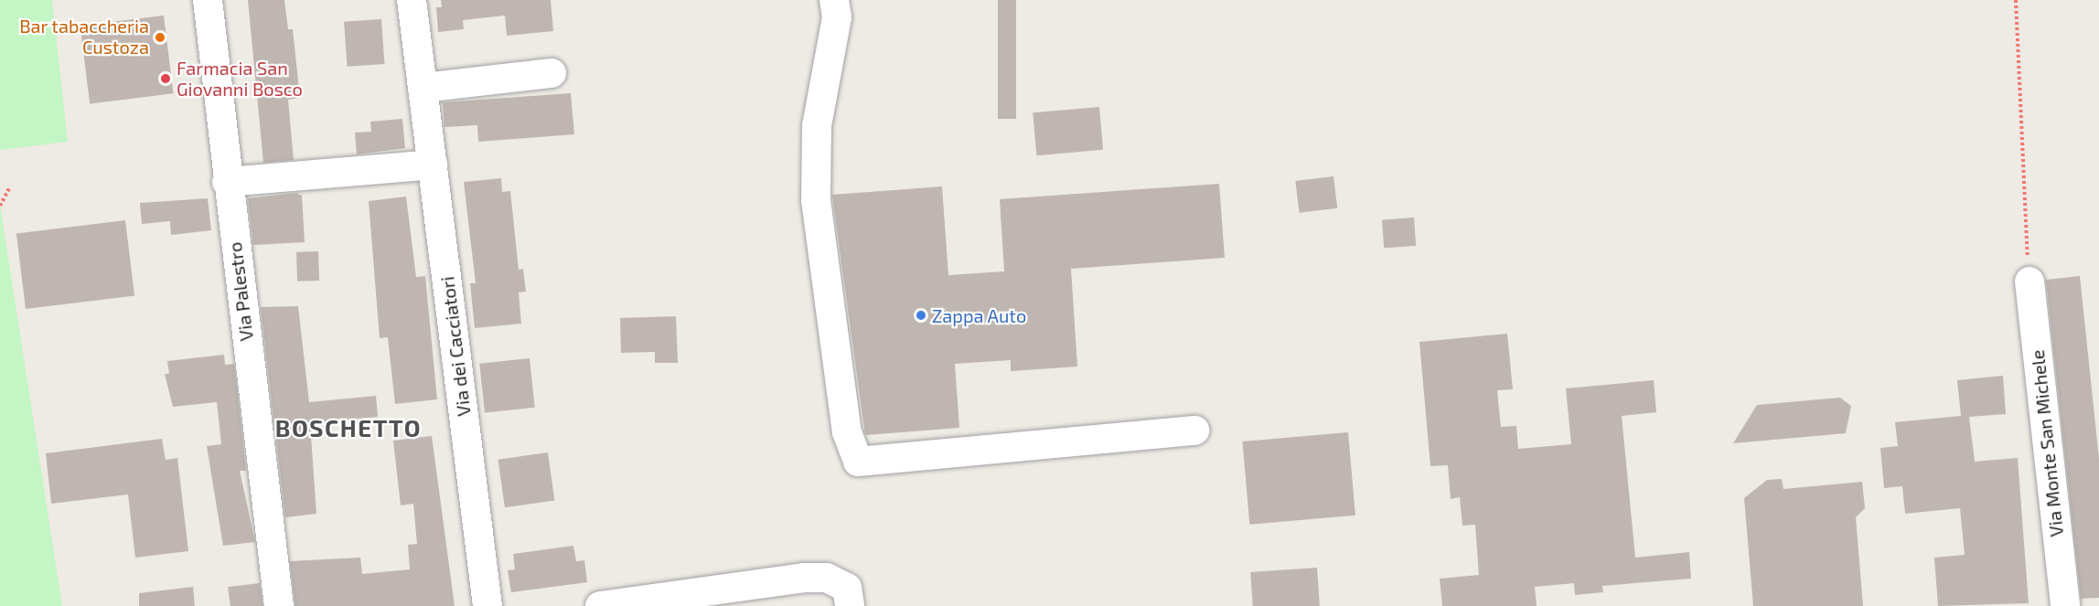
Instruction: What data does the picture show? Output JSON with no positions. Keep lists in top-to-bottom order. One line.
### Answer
{"streets":{"street":["Via Palestro","Via dei Cacciatori","Via Monte San Michele"]},"districts":["BOSCHETTO"],"places":["Bar tabaccheria Custoza","Farmacia San Giovanni Bosco","Zappa Auto"]}
